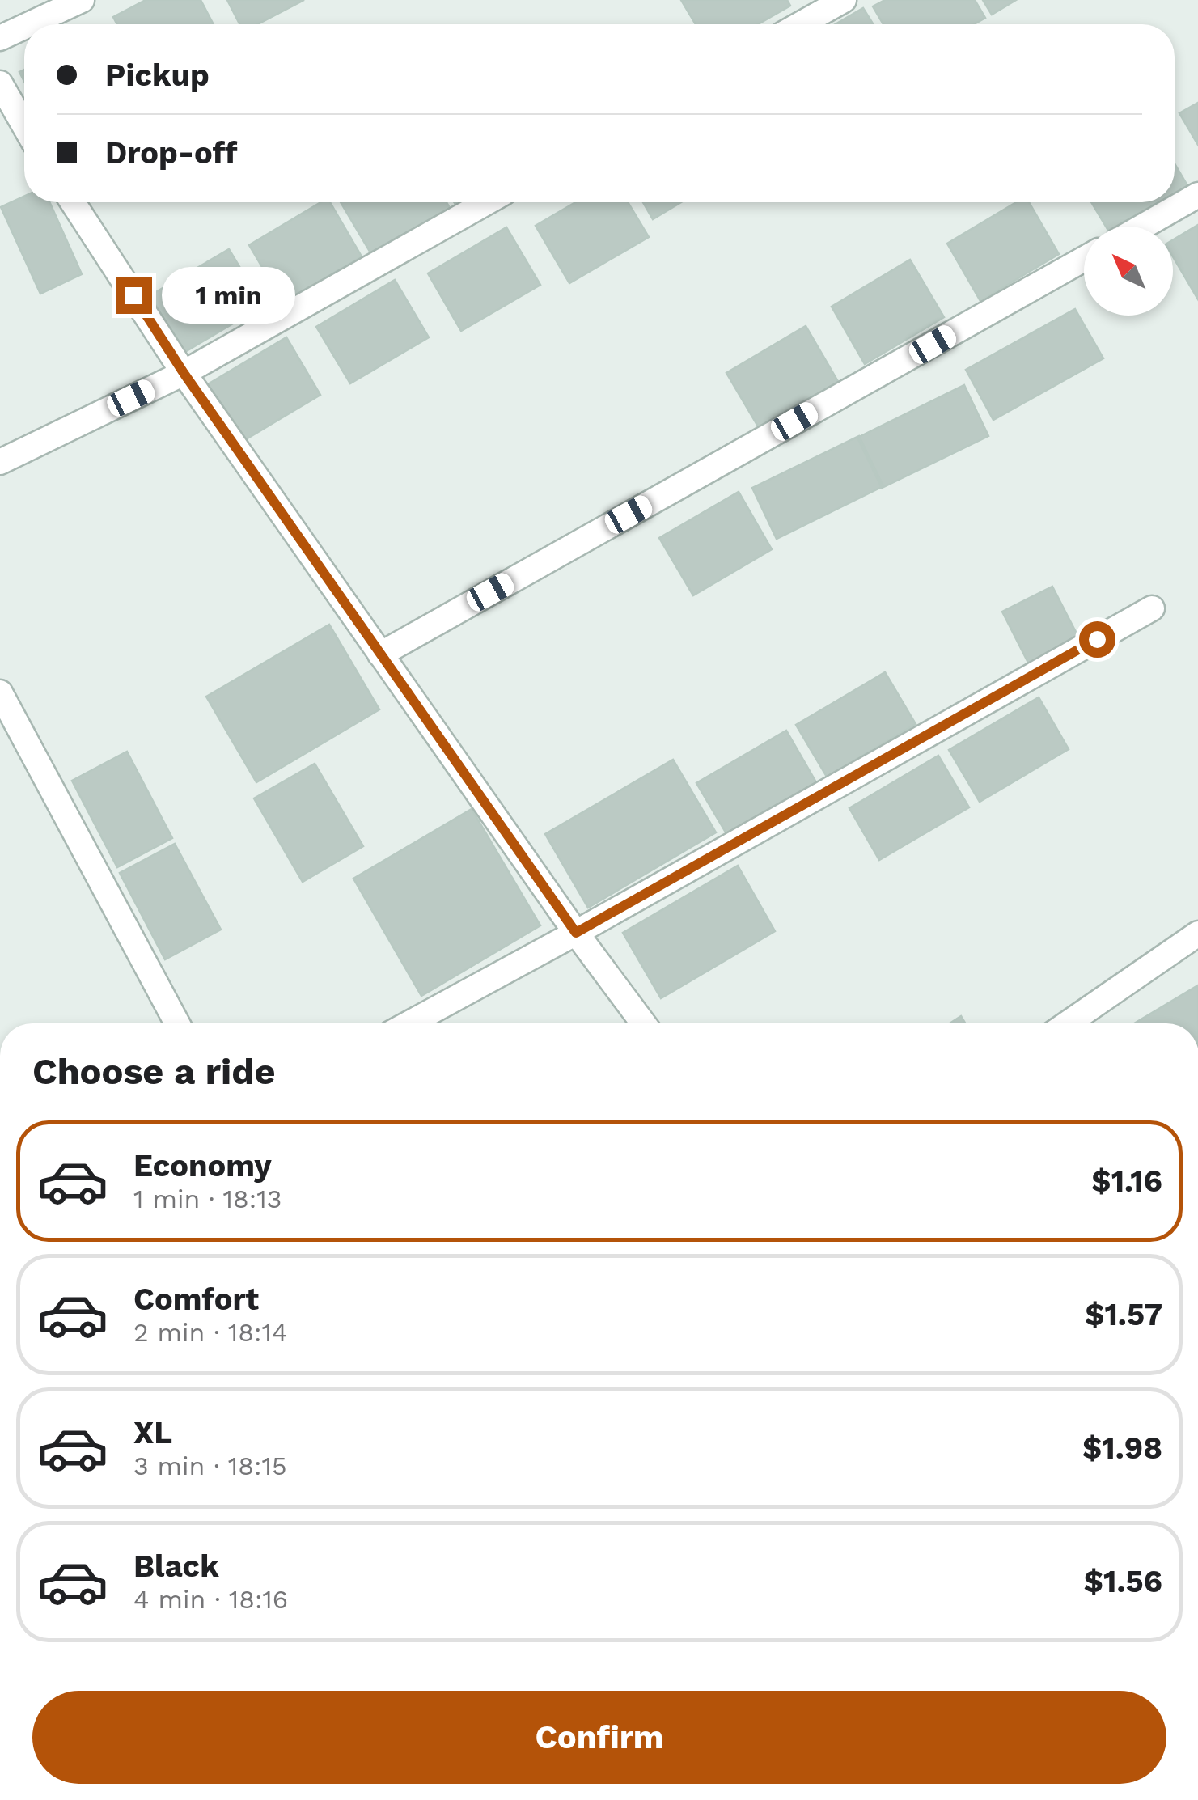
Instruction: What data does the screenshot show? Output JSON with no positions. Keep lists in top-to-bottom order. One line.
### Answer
{"north":"top left","page":{"banner":["Pickup","Drop-off"],"bubble":"1 min","heading":"Choose a ride","list":[{"name":"Economy","note":"1 min · 18:13","value":"$1.16"},{"name":"Comfort","note":"2 min · 18:14","value":"$1.57"},{"name":"XL","note":"3 min · 18:15","value":"$1.98"},{"name":"Black","note":"4 min · 18:16","value":"$1.56"}],"buttons":"Confirm"}}
